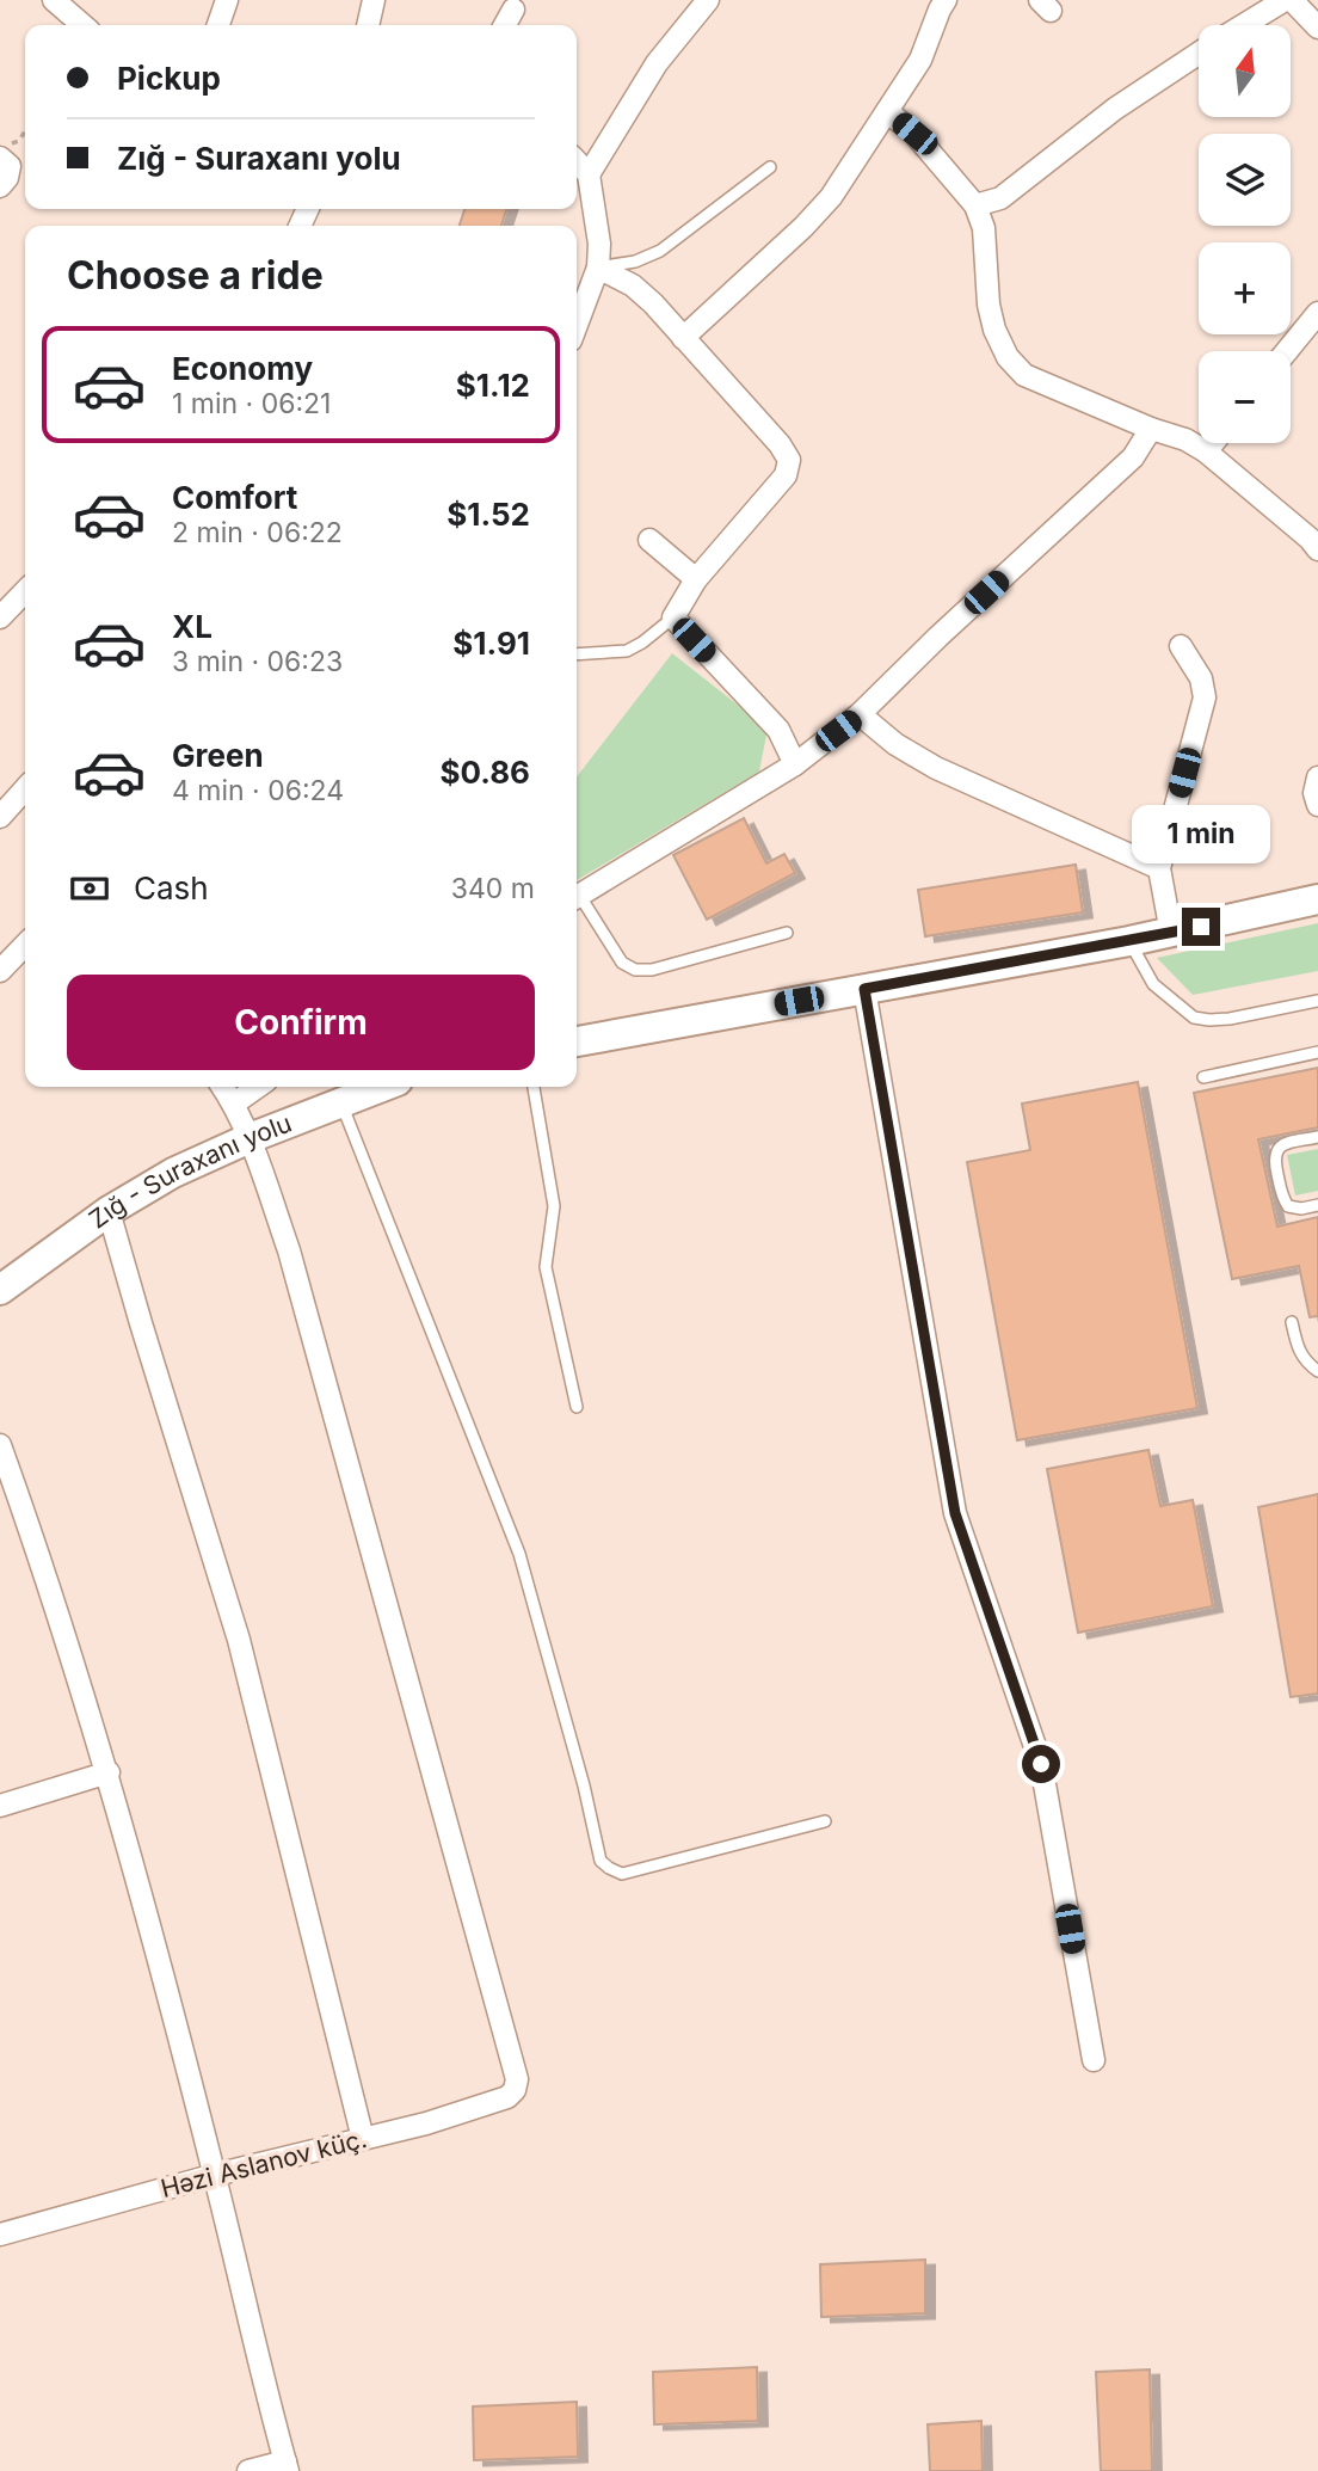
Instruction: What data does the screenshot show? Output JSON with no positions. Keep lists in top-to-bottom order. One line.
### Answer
{"streets":{"main road":["Zığ - Suraxanı yolu"],"street":["Həzi Aslanov küç."]},"crossings":[["Zığ - Suraxanı yolu","Həzi Aslanov küç."]],"north":"top","page":{"map_buttons":["+","−"],"banner":["Pickup","Zığ - Suraxanı yolu"],"heading":"Choose a ride","list":[{"name":"Economy","note":"1 min · 06:21","value":"$1.12"},{"name":"Comfort","note":"2 min · 06:22","value":"$1.52"},{"name":"XL","note":"3 min · 06:23","value":"$1.91"},{"name":"Green","note":"4 min · 06:24","value":"$0.86"}],"bubble":"1 min","pay":["Cash","340 m"],"buttons":"Confirm"}}
